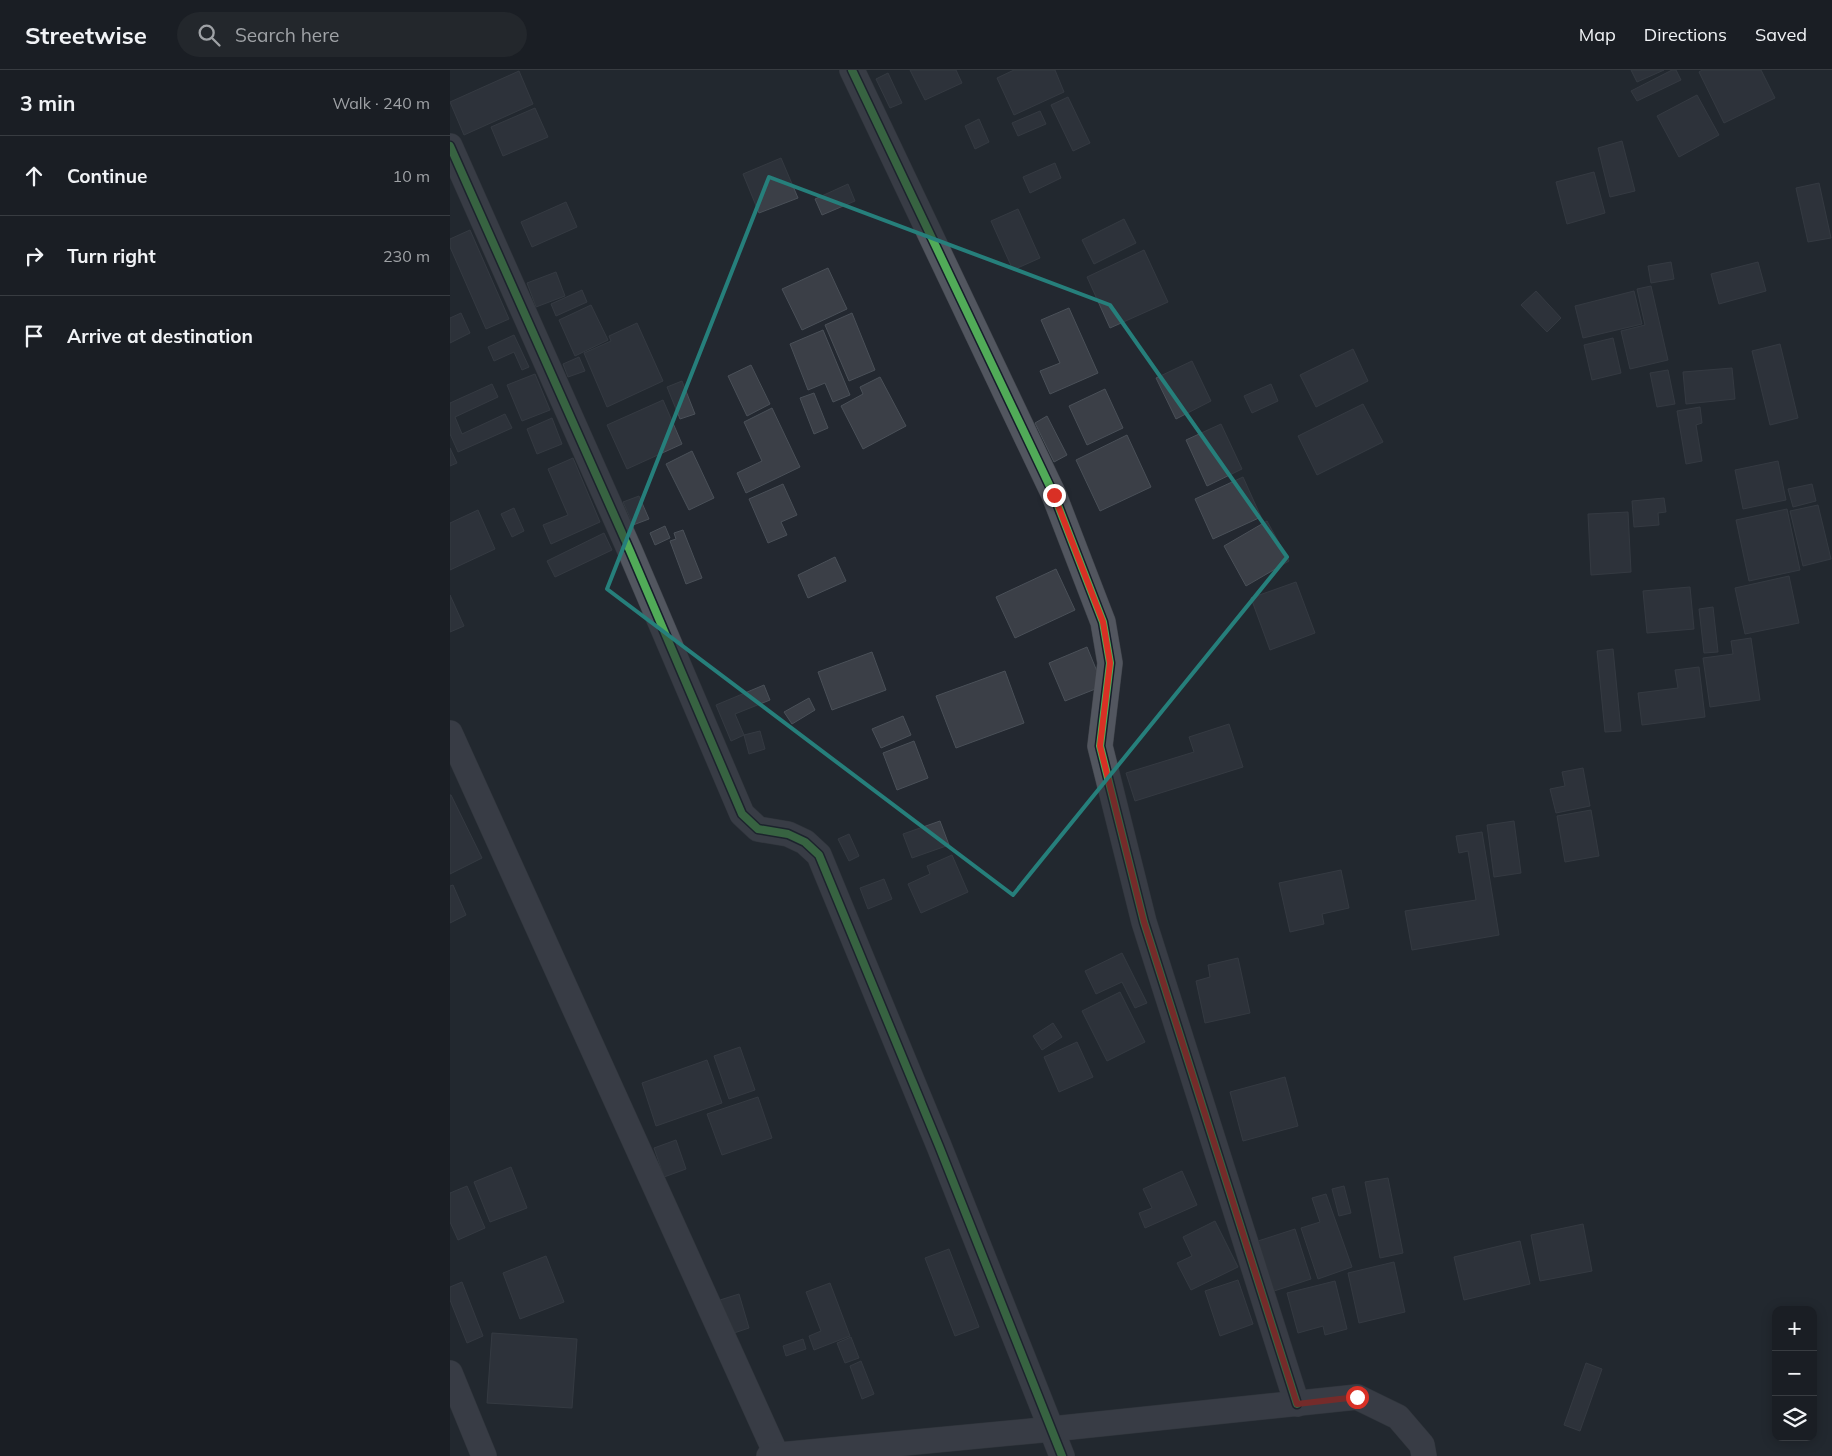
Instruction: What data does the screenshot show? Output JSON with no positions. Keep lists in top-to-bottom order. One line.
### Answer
{"page":{"header":"Streetwise","search":"Search here","nav":["Map","Directions","Saved"],"heading":["3 min","Walk · 240 m"],"list":[["Continue","10 m"],["Turn right","230 m"],"Arrive at destination"],"map_buttons":["+","−"]}}
